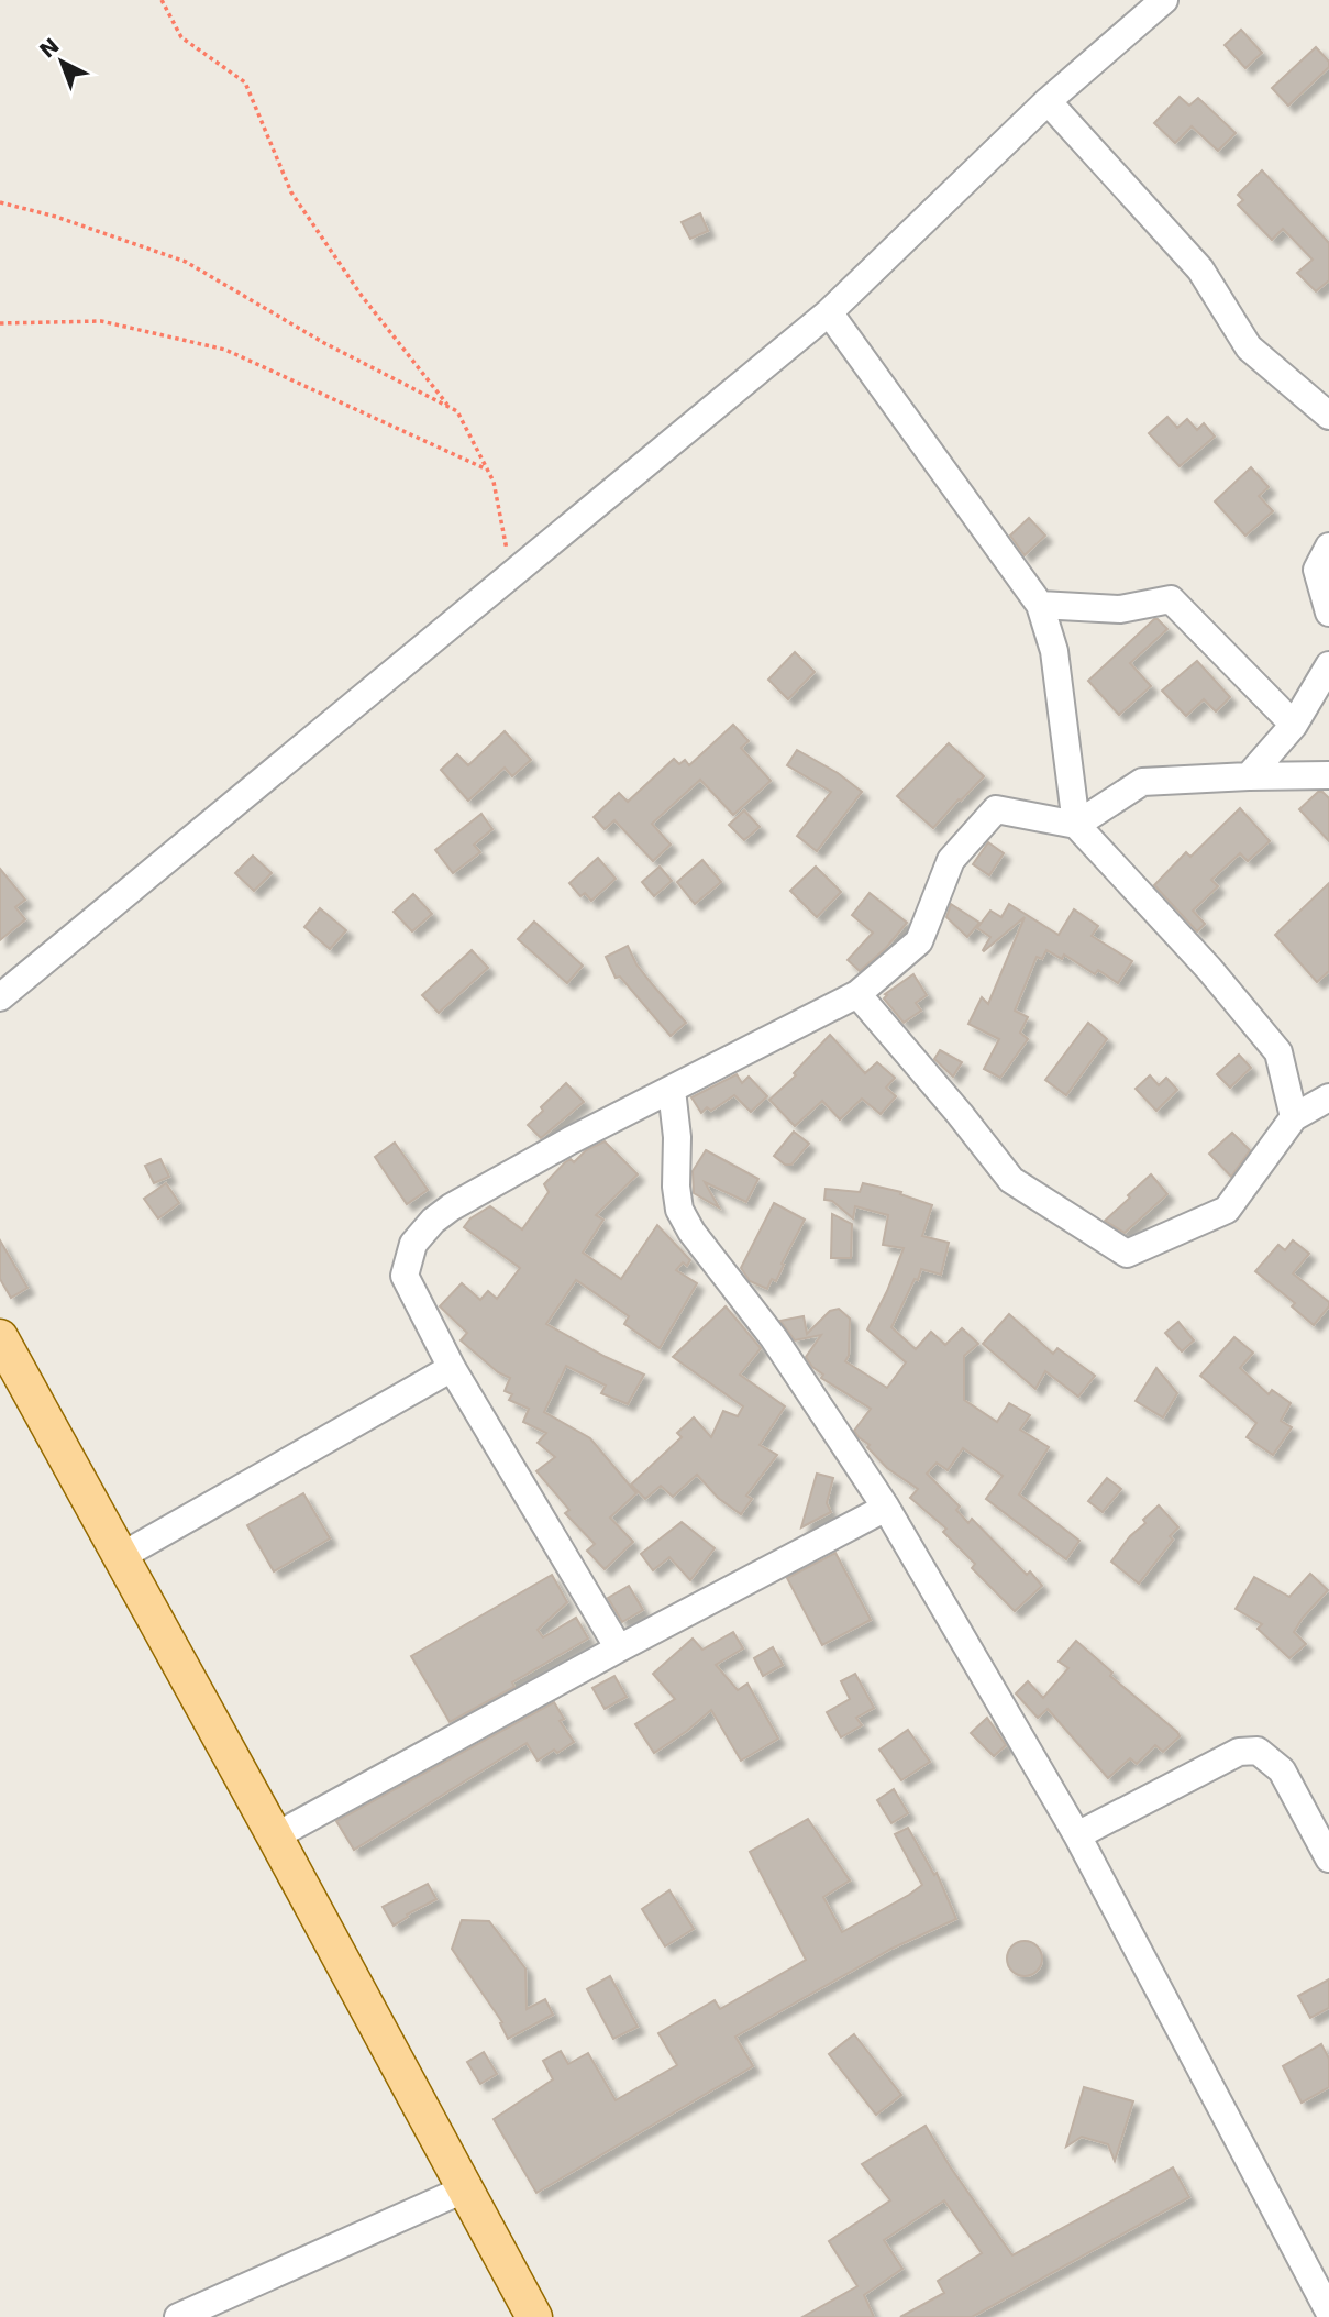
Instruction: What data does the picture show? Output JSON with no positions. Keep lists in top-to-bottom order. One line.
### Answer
{"north":"top left"}
